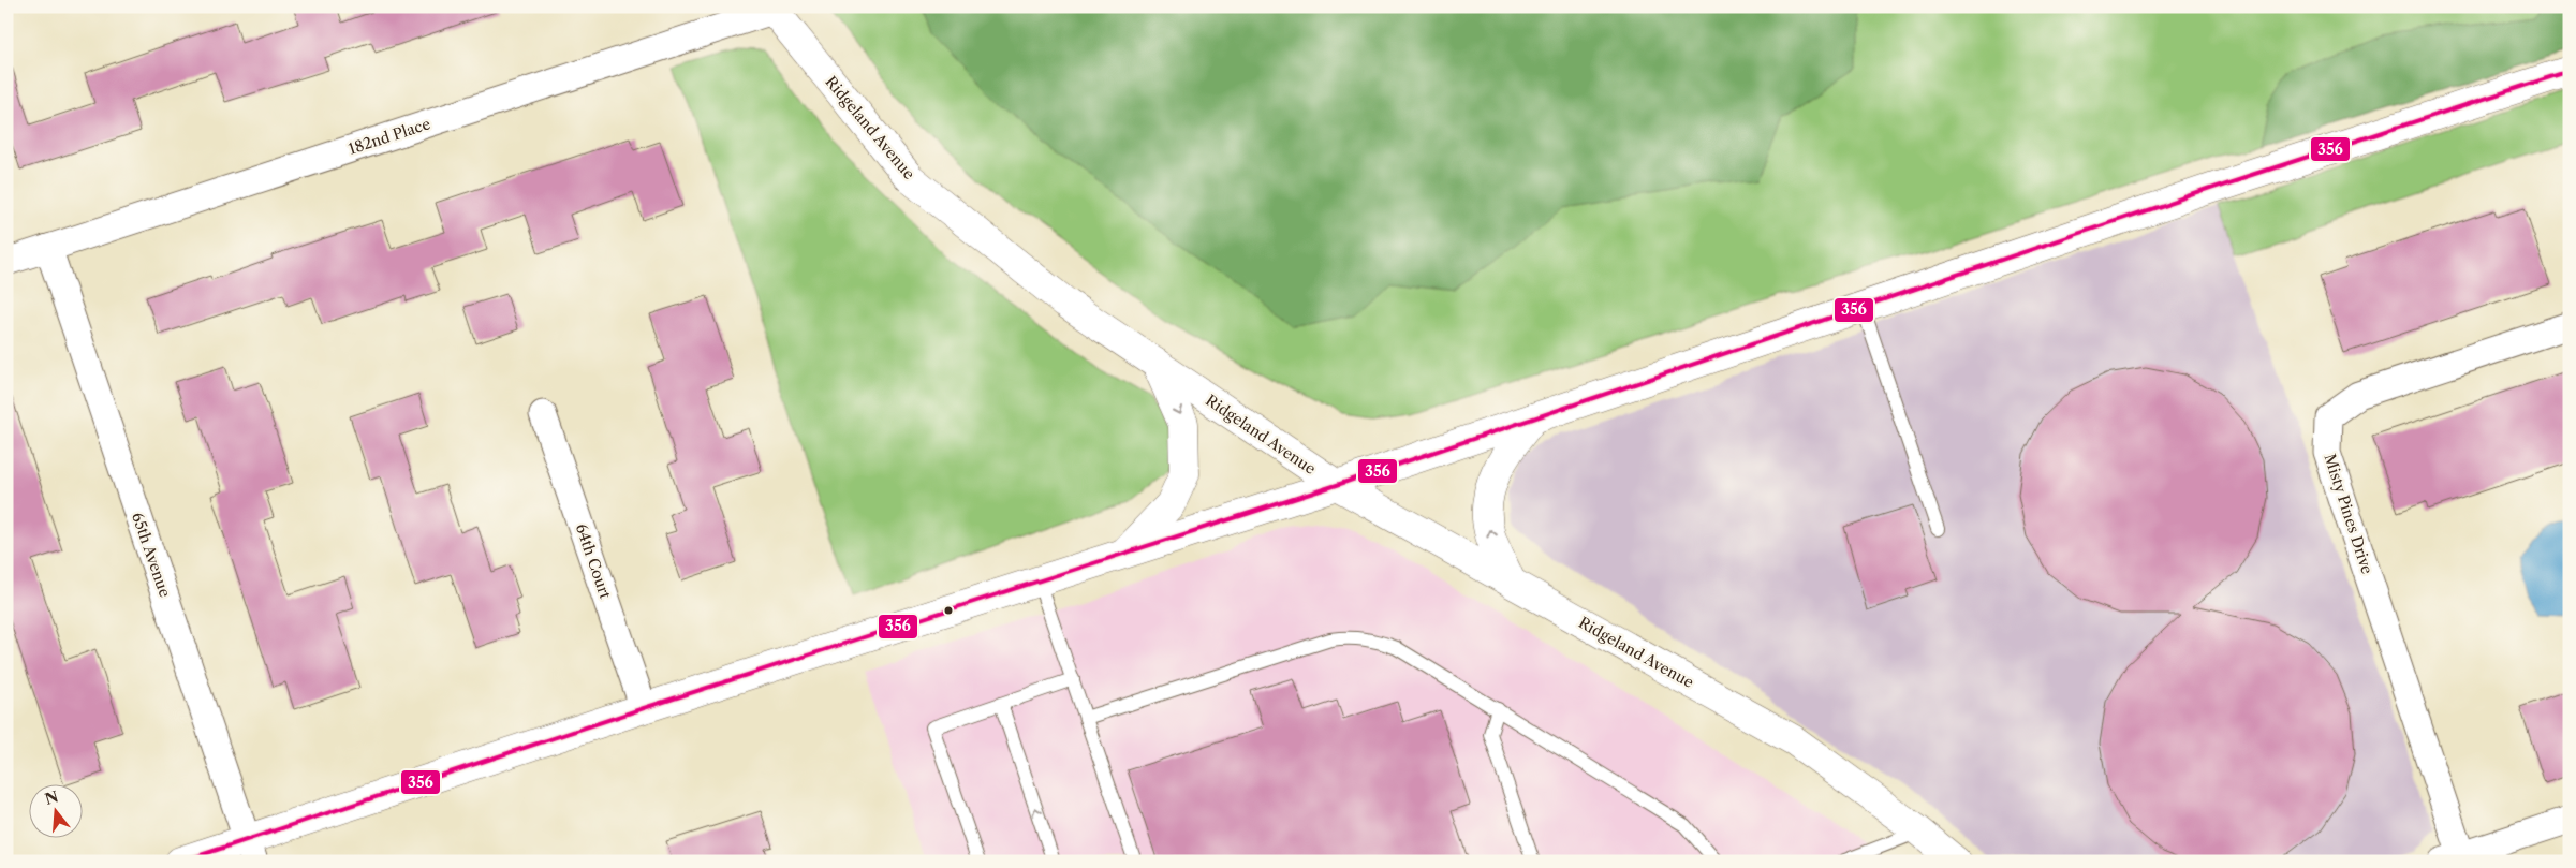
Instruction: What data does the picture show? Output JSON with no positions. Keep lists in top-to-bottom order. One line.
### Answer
{"streets":{"street":["Ridgeland Avenue","182nd Place","Misty Pines Drive","65th Avenue","64th Court"]},"crossings":[["Ridgeland Avenue","182nd Place"],["182nd Place","65th Avenue"]],"lines":["transit line 356"],"north":"top"}
